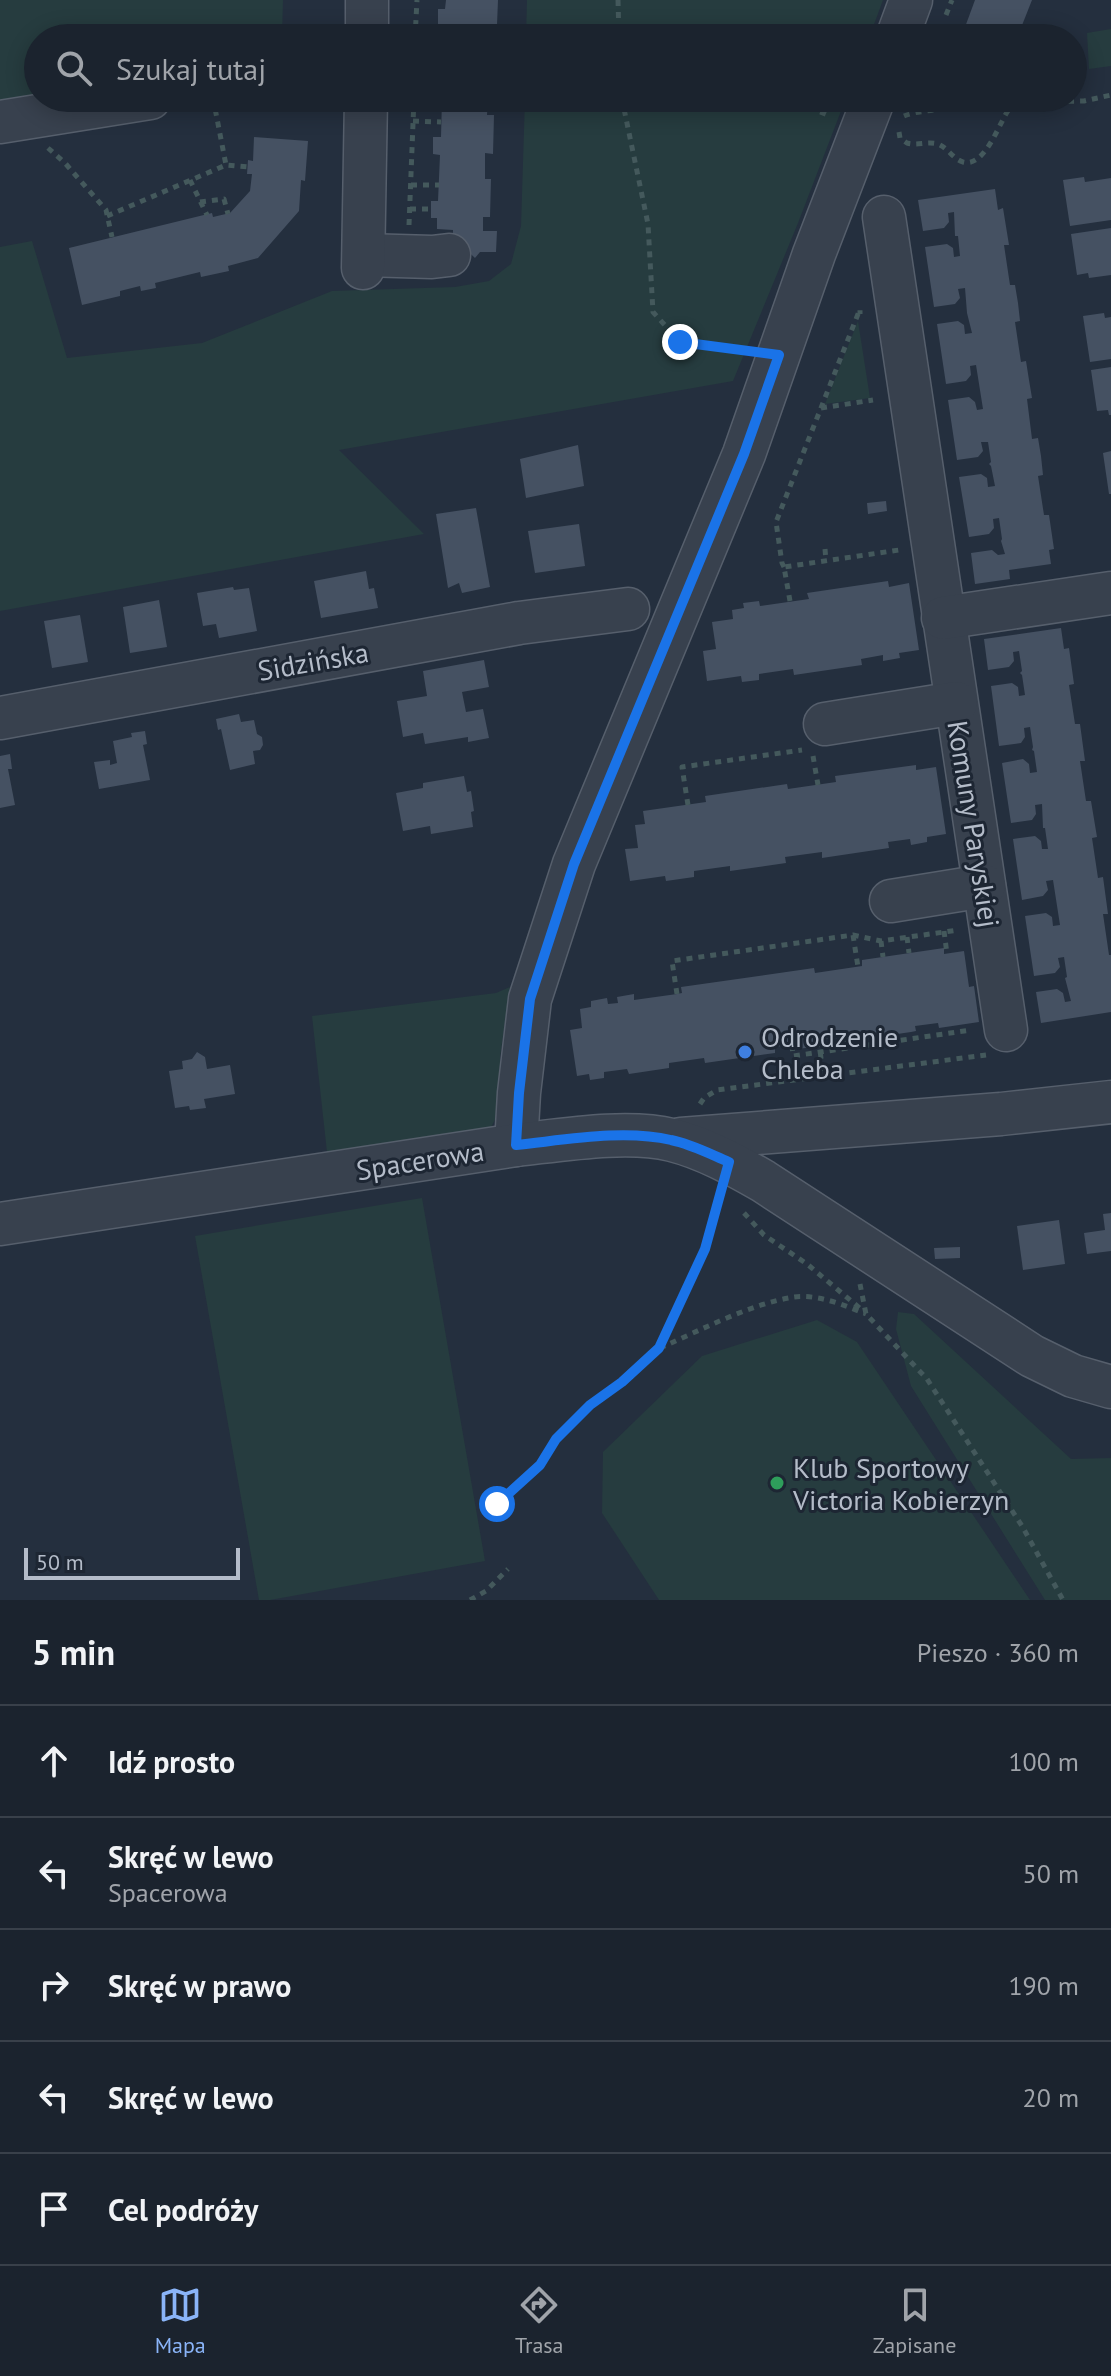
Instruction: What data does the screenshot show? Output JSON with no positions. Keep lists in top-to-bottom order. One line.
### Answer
{"streets":{"street":["Sidzińska","Komuny Paryskiej","Spacerowa"]},"places":["Odrodzenie Chleba","Klub Sportowy Victoria Kobierzyn"],"scale_bar":"50 m","page":{"search":"Szukaj tutaj","scale":"50 m","heading":["5 min","Pieszo · 360 m"],"list":[["Idź prosto","100 m"],["Skręć w lewo","Spacerowa","50 m"],["Skręć w prawo","190 m"],["Skręć w lewo","20 m"],"Cel podróży"],"nav":["Mapa","Trasa","Zapisane"]}}
